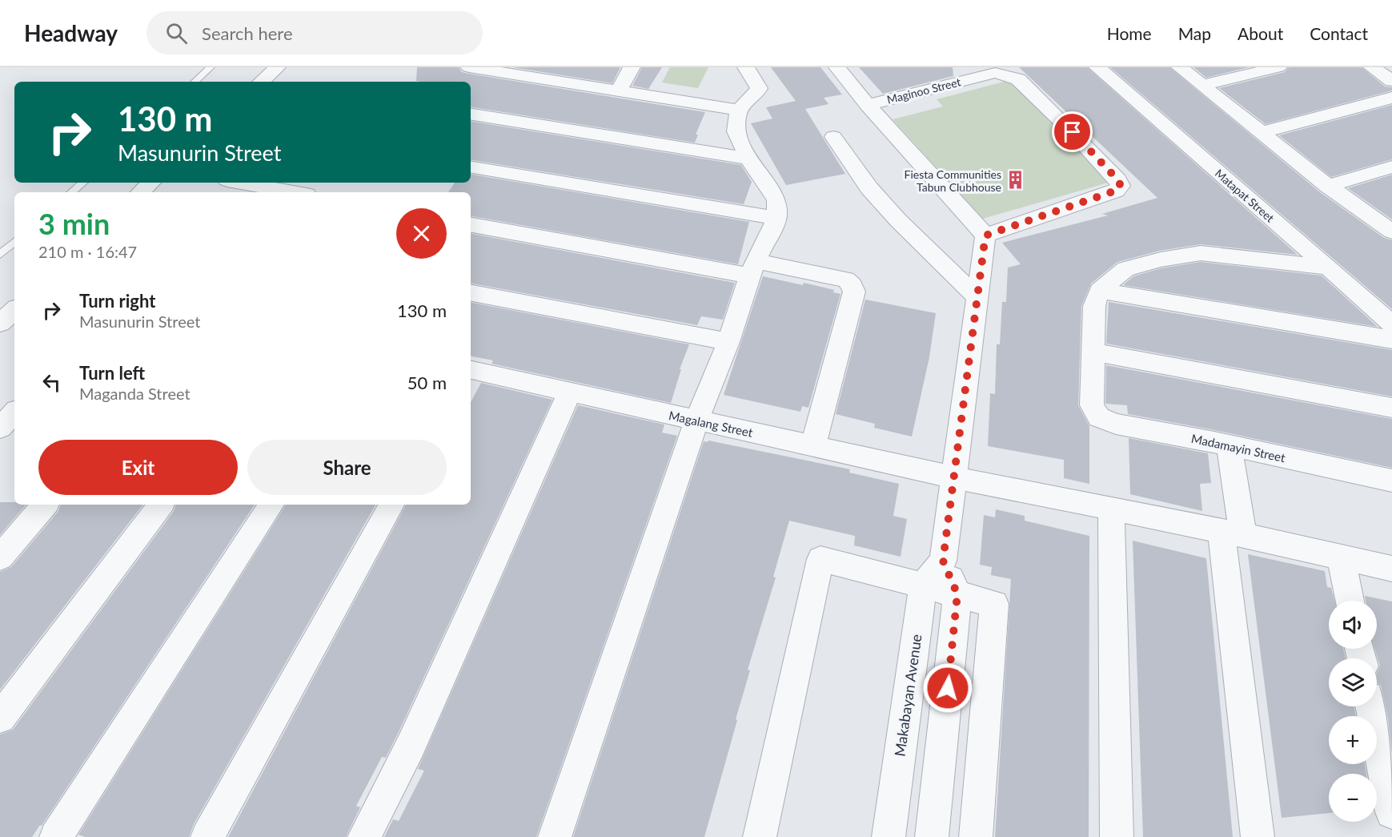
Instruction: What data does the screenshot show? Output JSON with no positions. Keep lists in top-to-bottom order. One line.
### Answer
{"streets":{"street":["Maginoo Street","Matapat Street","Magalang Street","Madamayin Street","Makabayan Avenue"]},"places":{"building":["Fiesta Communities Tabun Clubhouse"]},"page":{"header":"Headway","search":"Search here","nav":["Home","Map","About","Contact"],"turn":["130 m","Masunurin Street"],"heading":["3 min","210 m · 16:47"],"list":[{"name":"Turn right","note":"Masunurin Street","value":"130 m"},{"name":"Turn left","note":"Maganda Street","value":"50 m"}],"buttons":["Exit","Share"],"map_buttons":["+","−"]}}
